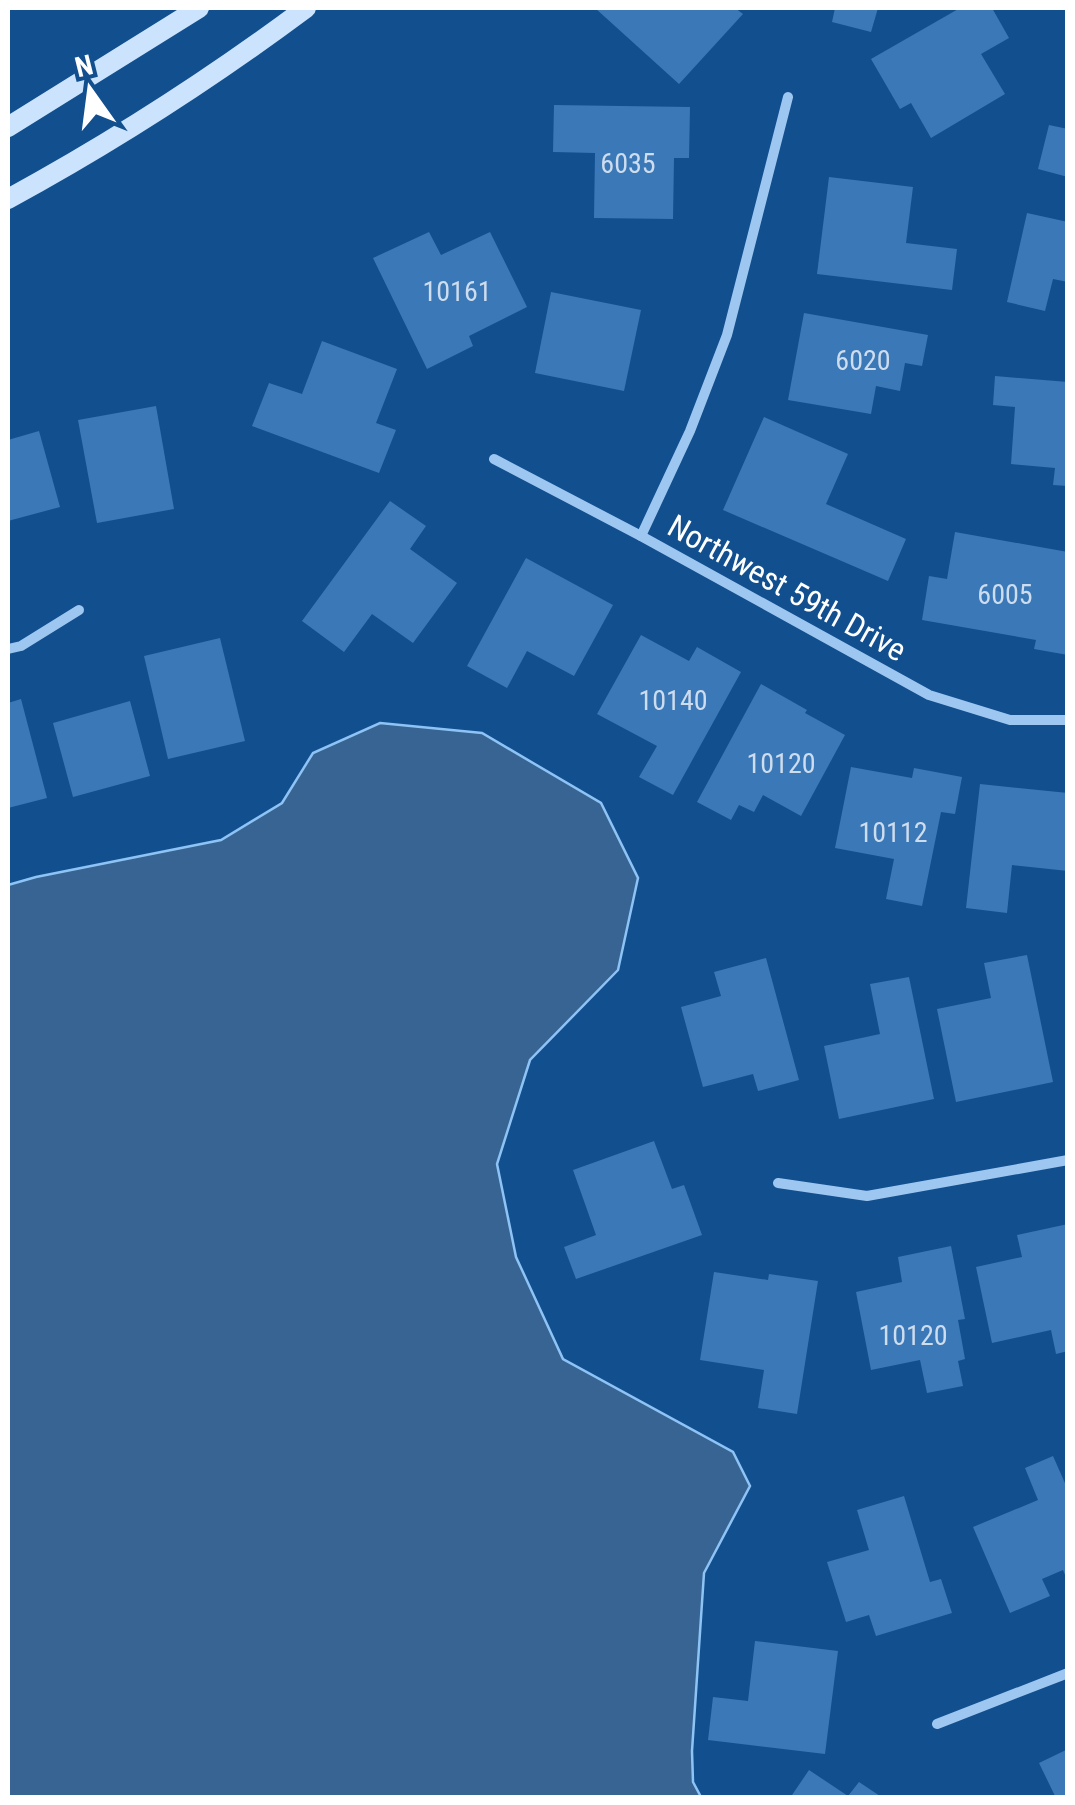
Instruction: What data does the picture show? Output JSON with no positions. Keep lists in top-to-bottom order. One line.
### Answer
{"streets":{"street":["Northwest 59th Drive"]},"house_numbers":["6035","10161","6020","6005","10140","10120","10112","10120"],"north":"top"}
